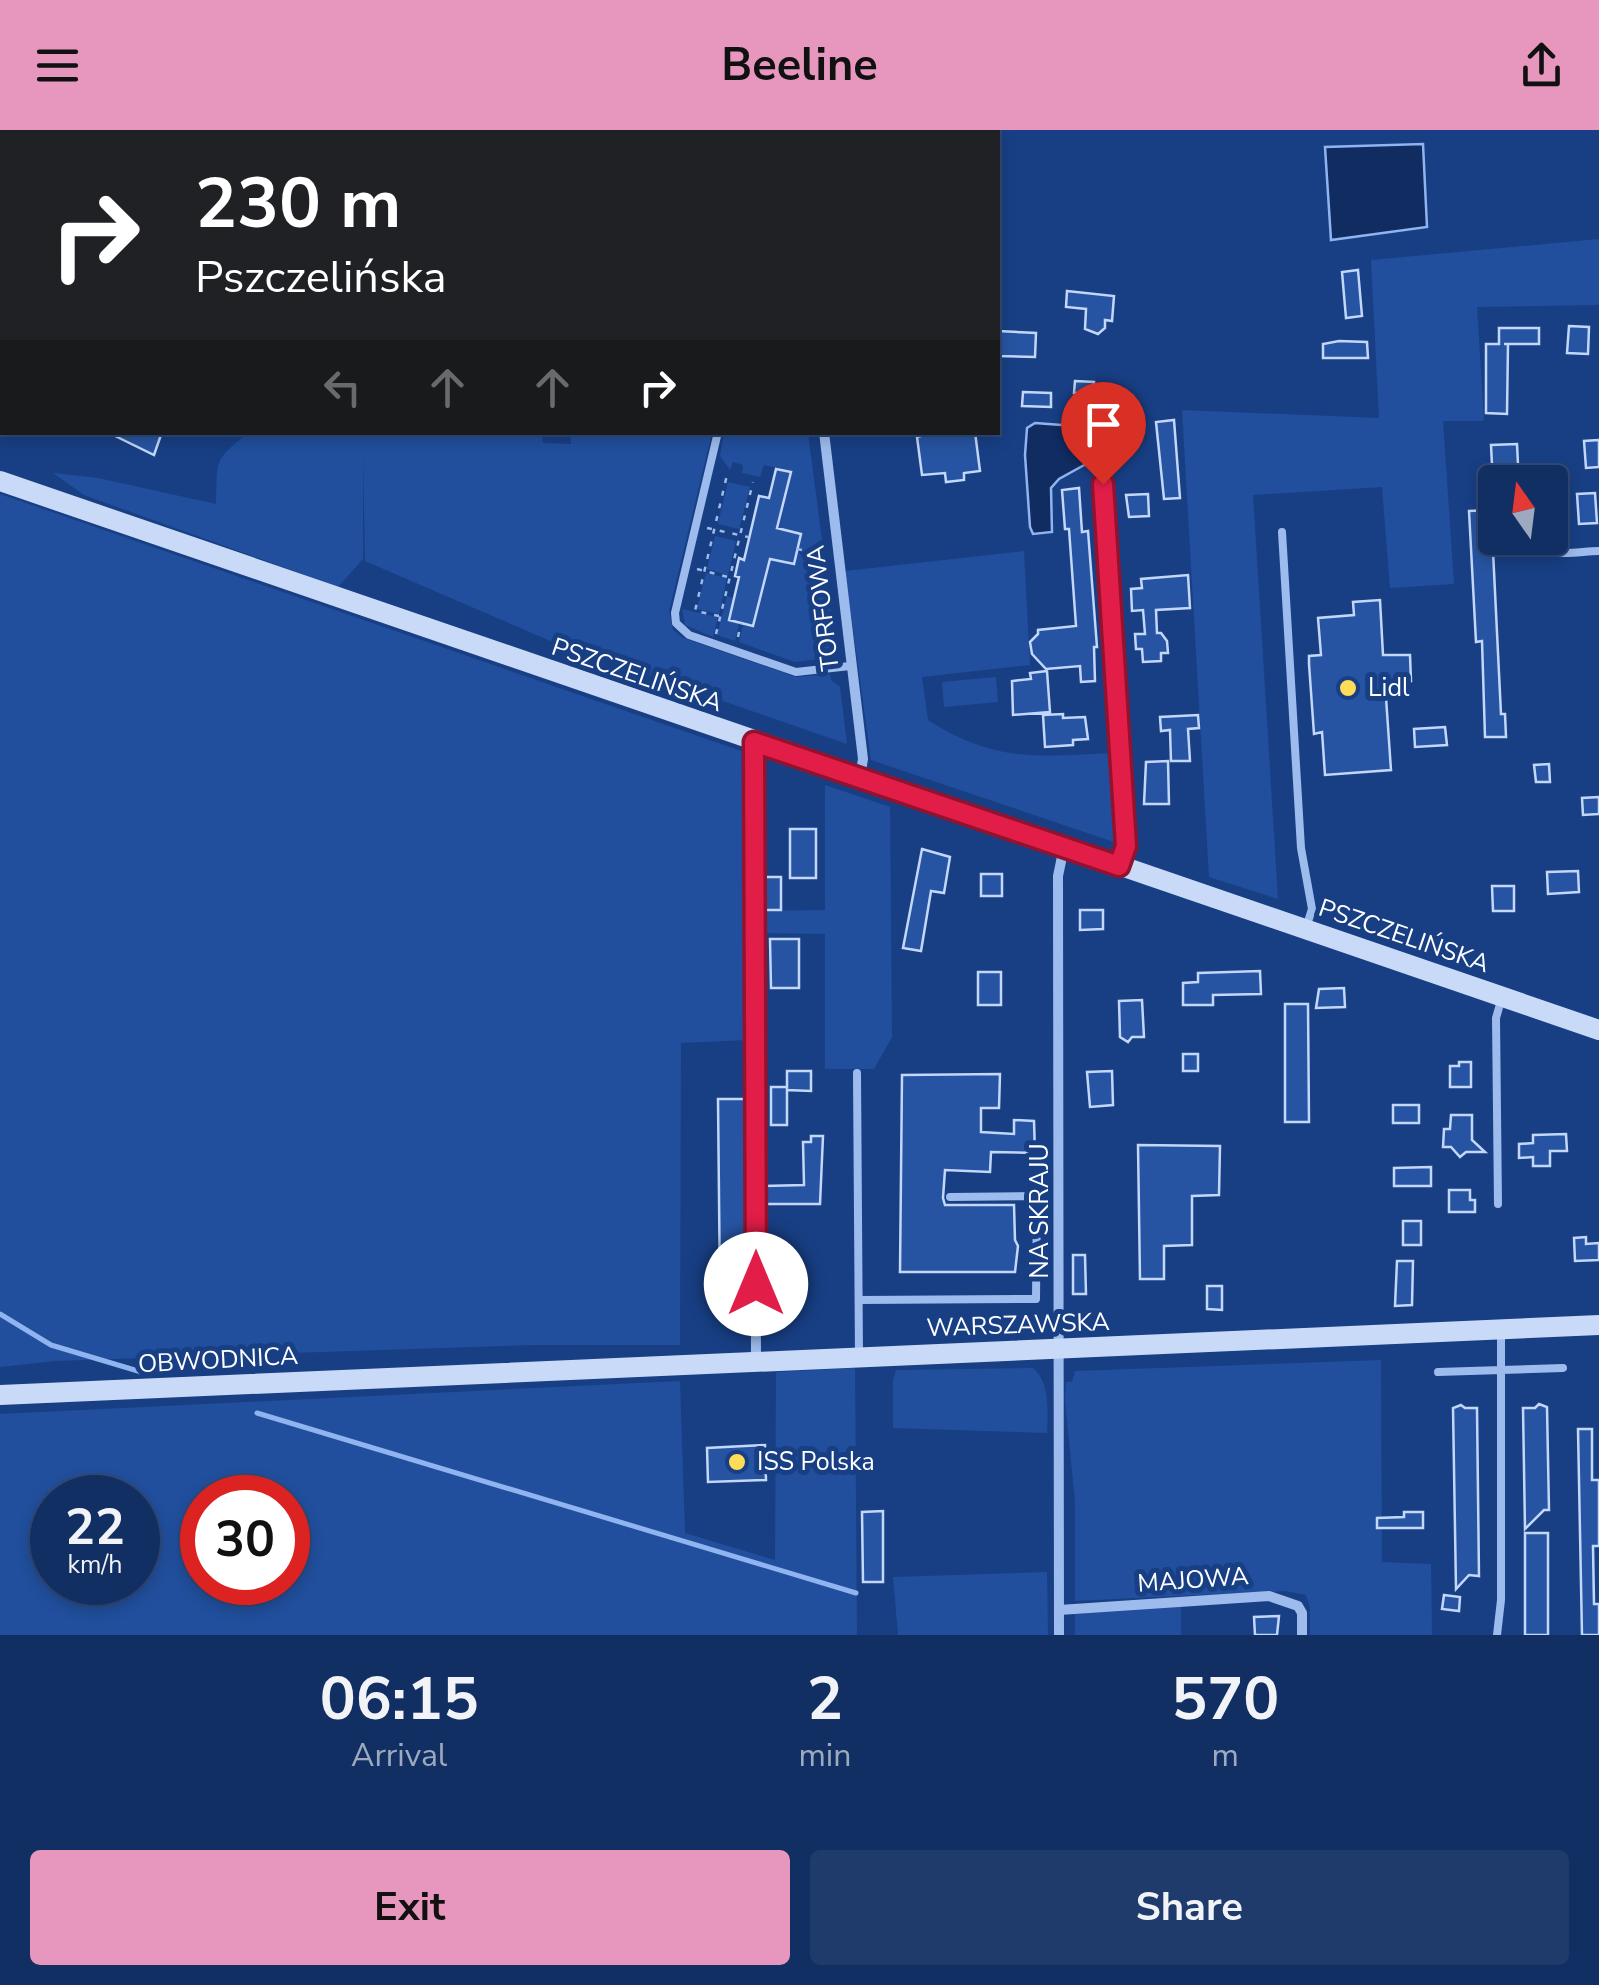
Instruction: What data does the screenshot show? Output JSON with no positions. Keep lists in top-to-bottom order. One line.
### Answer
{"streets":{"main road":["PSZCZELIŃSKA","WARSZAWSKA","OBWODNICA"],"street":["TORFOWA","NA SKRAJU","MAJOWA"]},"crossings":[["TORFOWA","PSZCZELIŃSKA"],["PSZCZELIŃSKA","NA SKRAJU"],["NA SKRAJU","WARSZAWSKA"],["NA SKRAJU","MAJOWA"],["WARSZAWSKA","OBWODNICA"]],"places":["Lidl","ISS Polska"],"north":"top","page":{"header":"Beeline","turn":["230 m","Pszczelińska"],"speed":"22 km/h","limit":"30","eta":["06:15","Arrival","2","min","570","m"],"buttons":["Exit","Share"]}}
